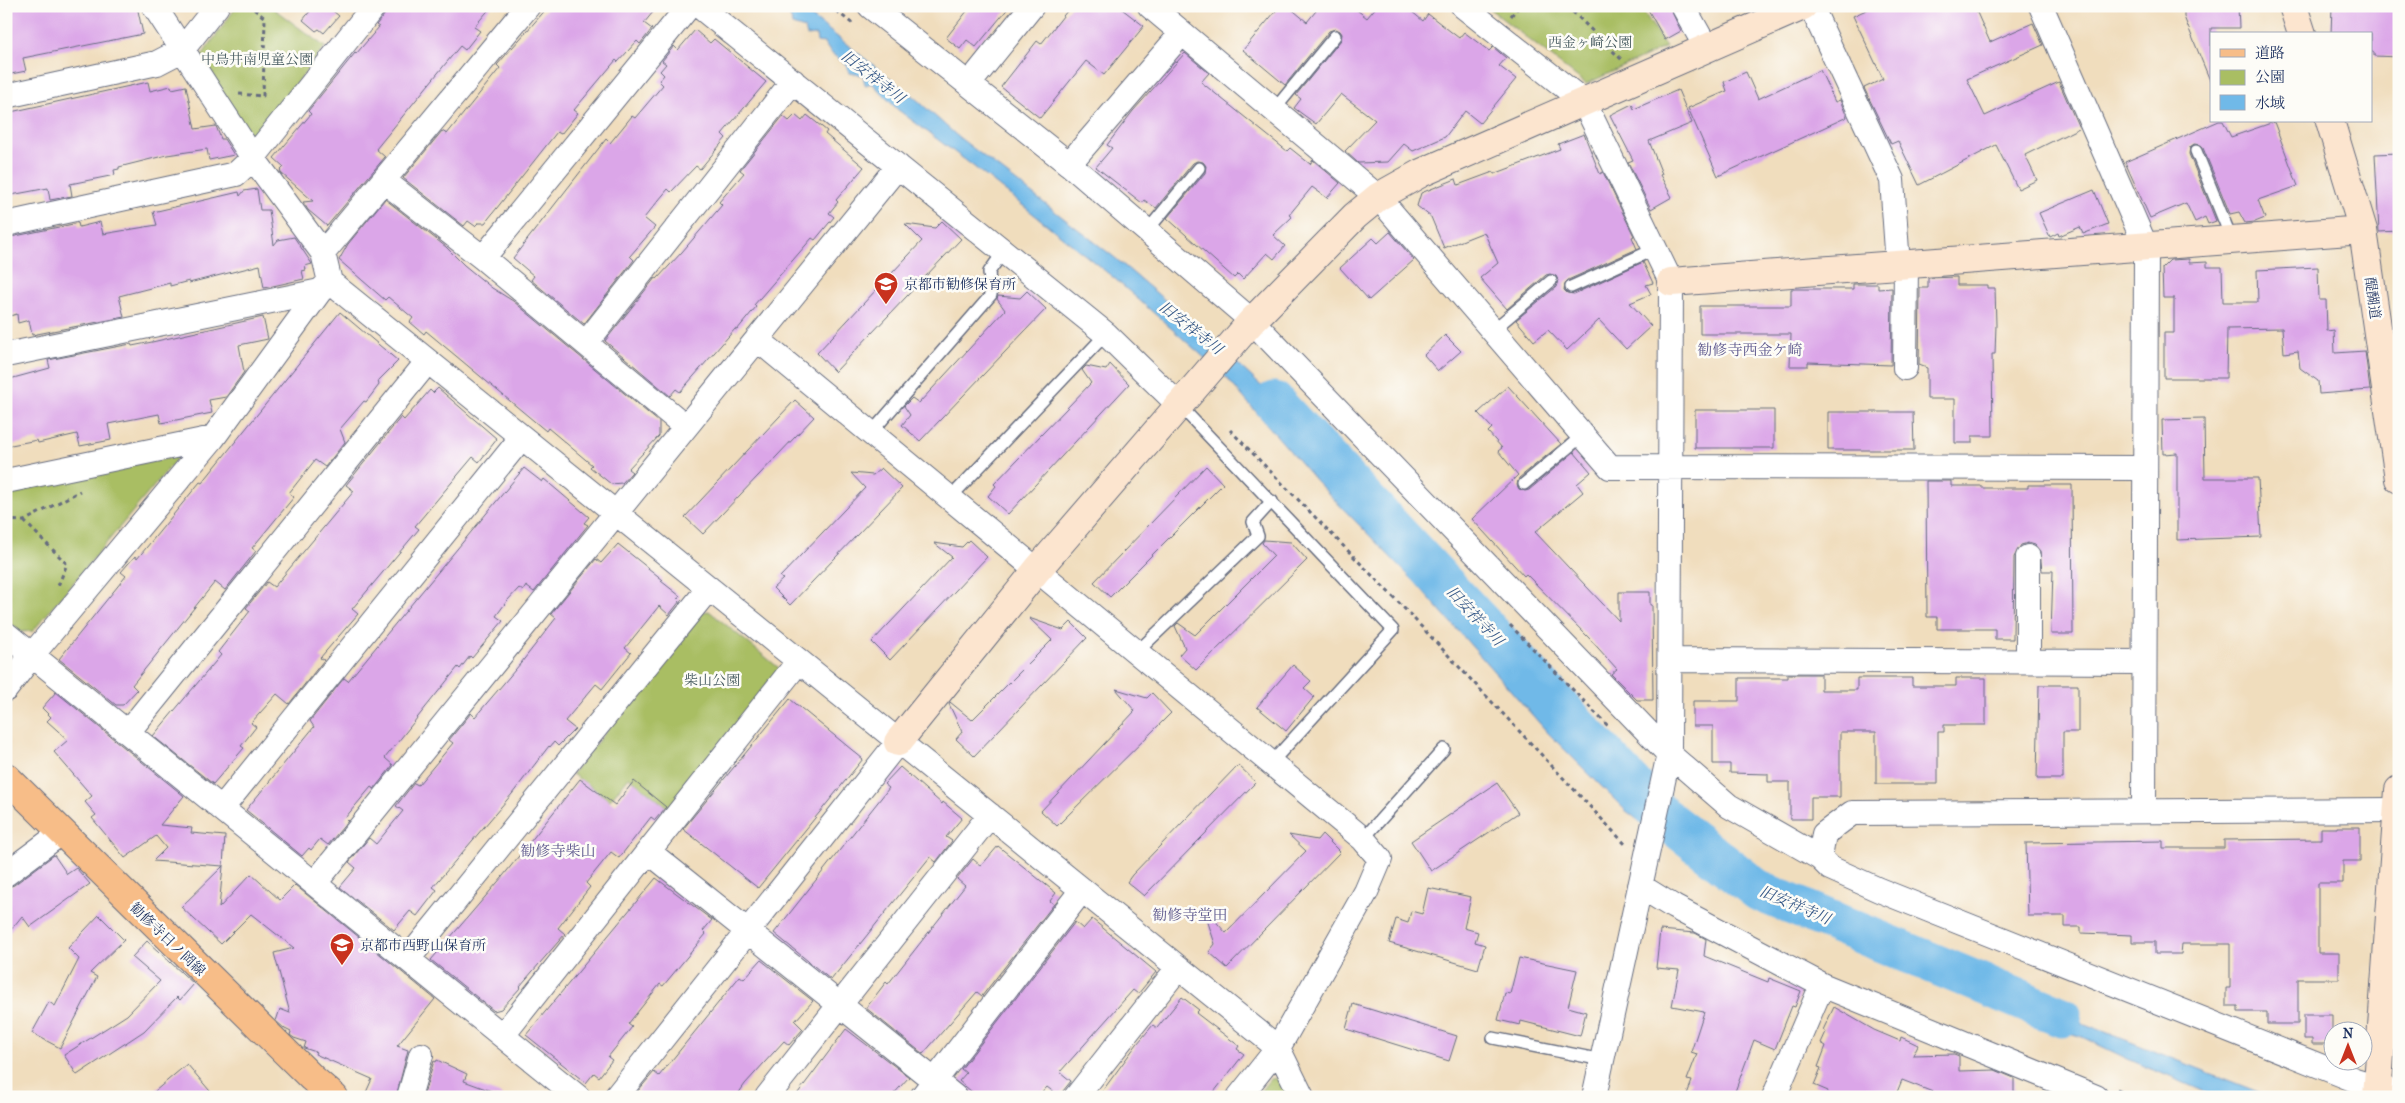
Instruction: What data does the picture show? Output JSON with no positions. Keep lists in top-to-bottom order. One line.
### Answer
{"streets":{"main road":["勧修寺日ノ岡線"],"street":["醍醐道"]},"districts":["勧修寺西金ケ崎","勧修寺柴山","勧修寺堂田"],"water":["旧安祥寺川"],"parks":["西金ヶ崎公園","中鳥井南児童公園","柴山公園"],"places":{"school or university":["京都市勧修保育所","京都市西野山保育所"]},"legend":["道路","公園","水域"],"north":"top"}
